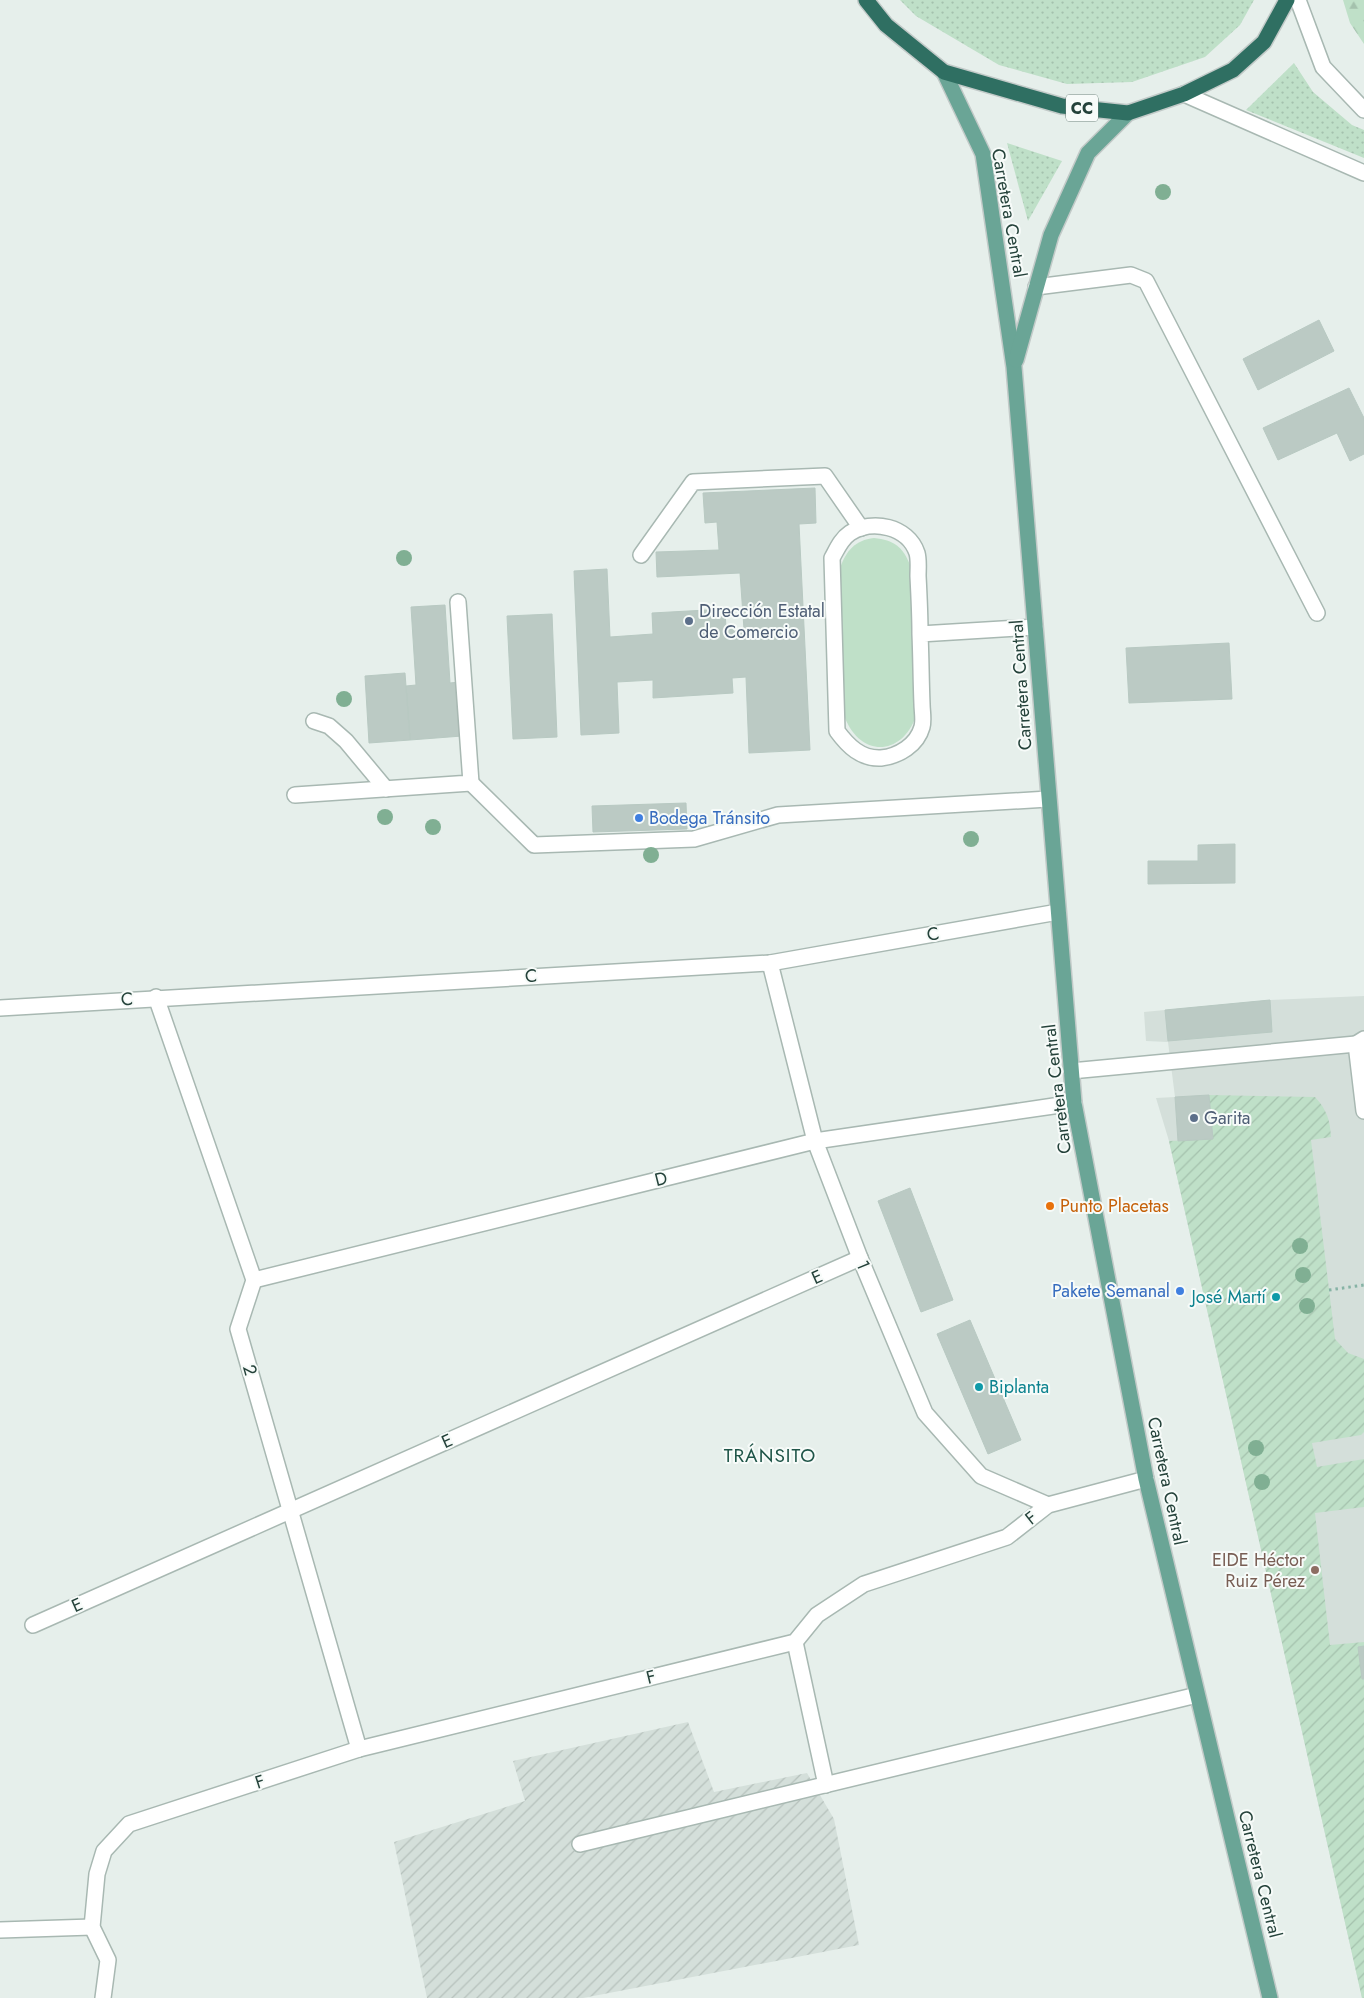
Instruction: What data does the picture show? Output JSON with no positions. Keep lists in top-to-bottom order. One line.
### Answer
{"streets":{"highway":["CC"],"main road":["Carretera Central"],"street":["C","D","1","E","2","F"]},"crossings":[["CC","Carretera Central"],["Carretera Central","C"],["Carretera Central","D"],["Carretera Central","F"],["C","1"],["D","1"],["D","2"],["1","E"],["1","F"],["E","2"],["2","F"]],"districts":["TRÁNSITO"],"places":["Dirección Estatal de Comercio","Bodega Tránsito","Garita","Punto Placetas","Pakete Semanal","José Martí","Biplanta","EIDE Héctor Ruiz Pérez"]}
